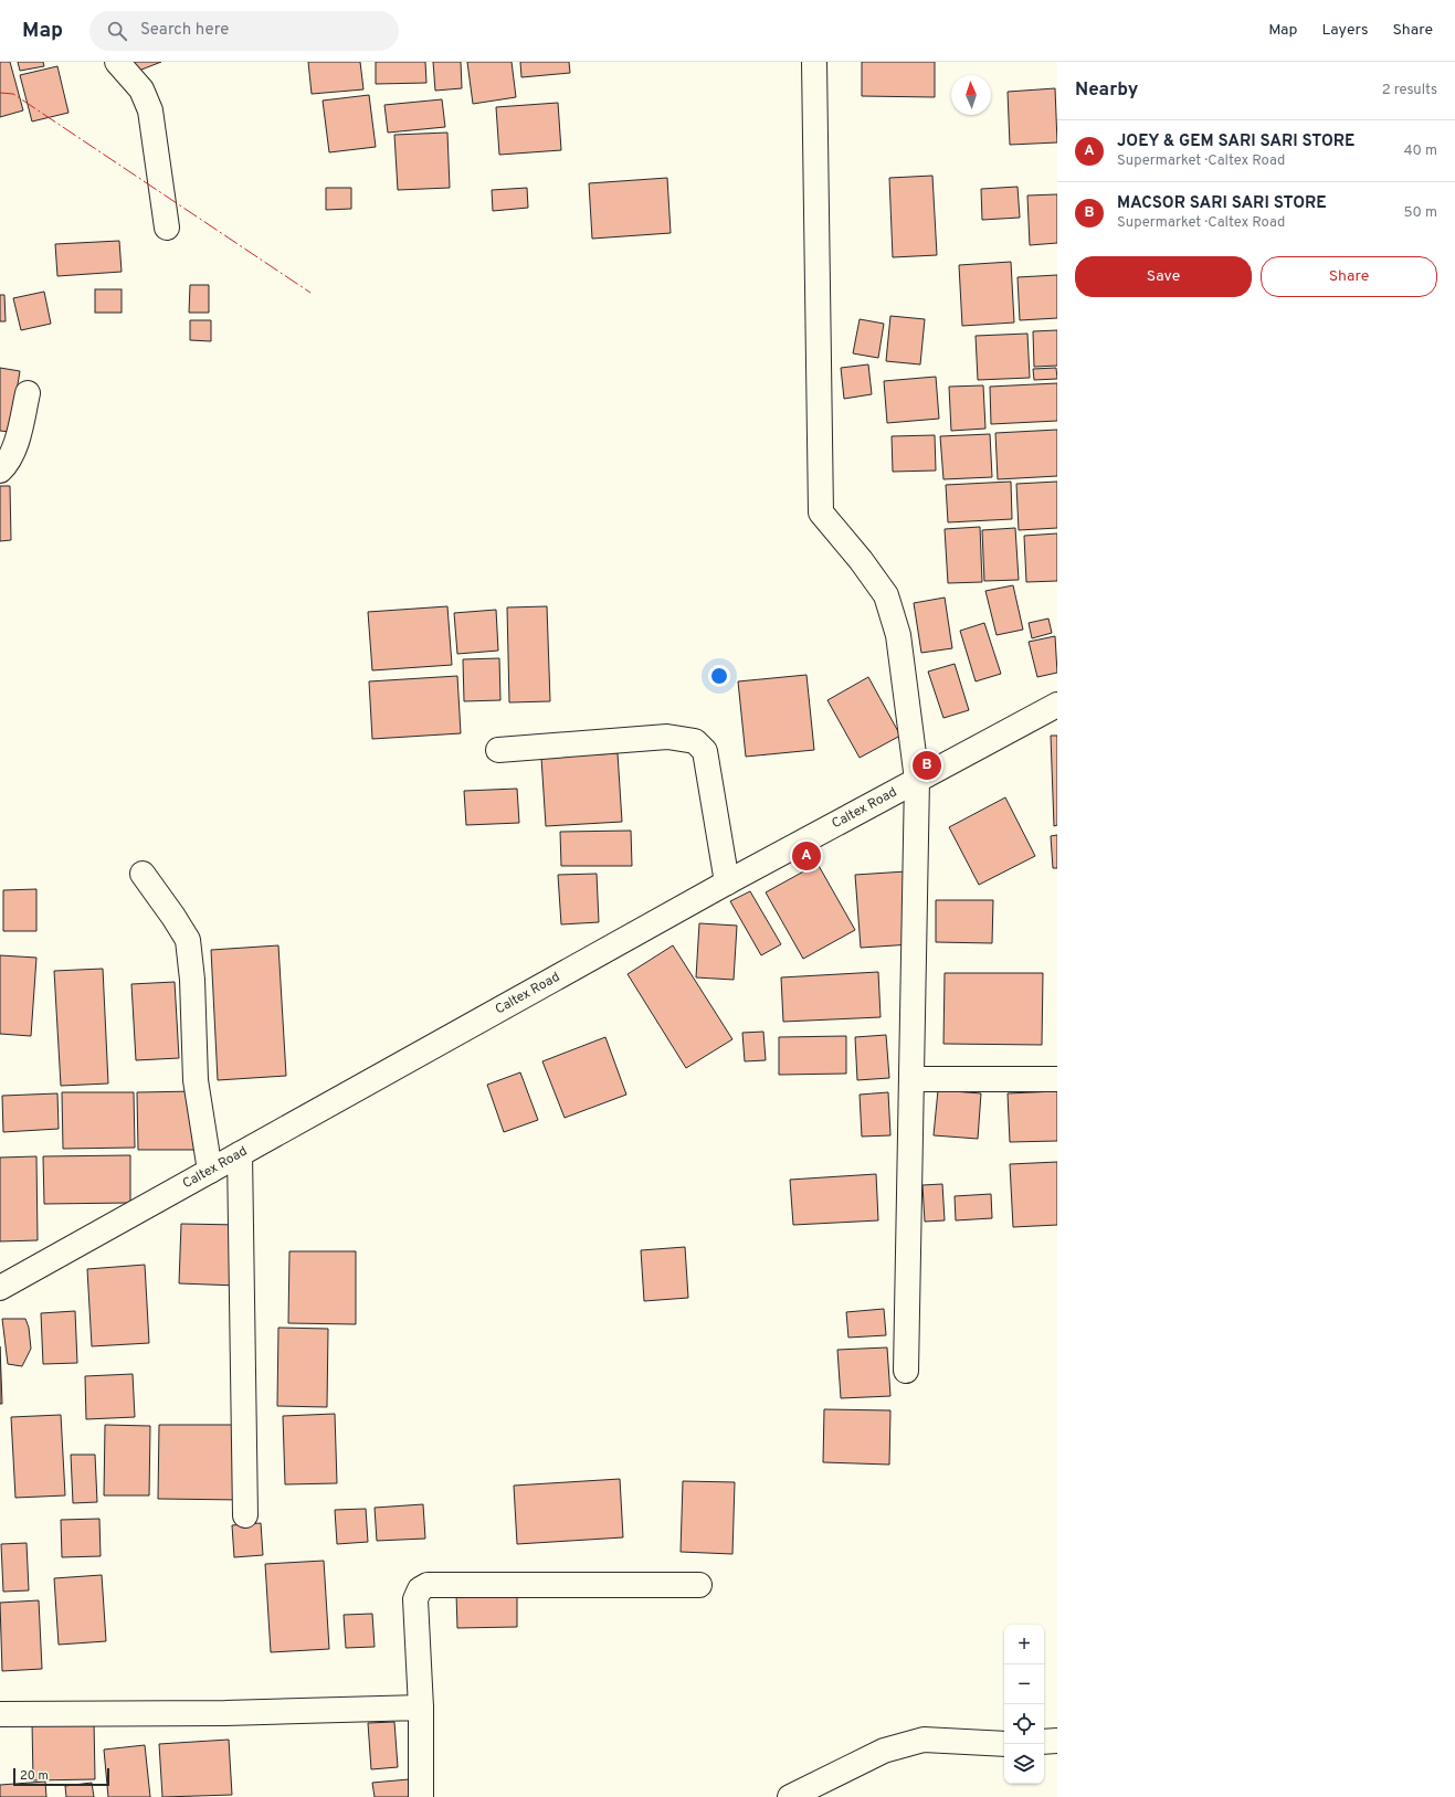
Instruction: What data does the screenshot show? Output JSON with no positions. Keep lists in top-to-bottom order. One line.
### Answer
{"streets":{"street":["Caltex Road"]},"scale_bar":"20 m","north":"top","page":{"header":"Map","search":"Search here","nav":["Map","Layers","Share"],"heading":["Nearby","2 results"],"list":[{"mark":"A","name":"JOEY & GEM SARI SARI STORE","note":"Supermarket · Caltex Road","value":"40 m"},{"mark":"B","name":"MACSOR SARI SARI STORE","note":"Supermarket · Caltex Road","value":"50 m"}],"buttons":["Save","Share"],"pins":["B","A"],"map_buttons":["+","−"],"scale":"20 m"}}
